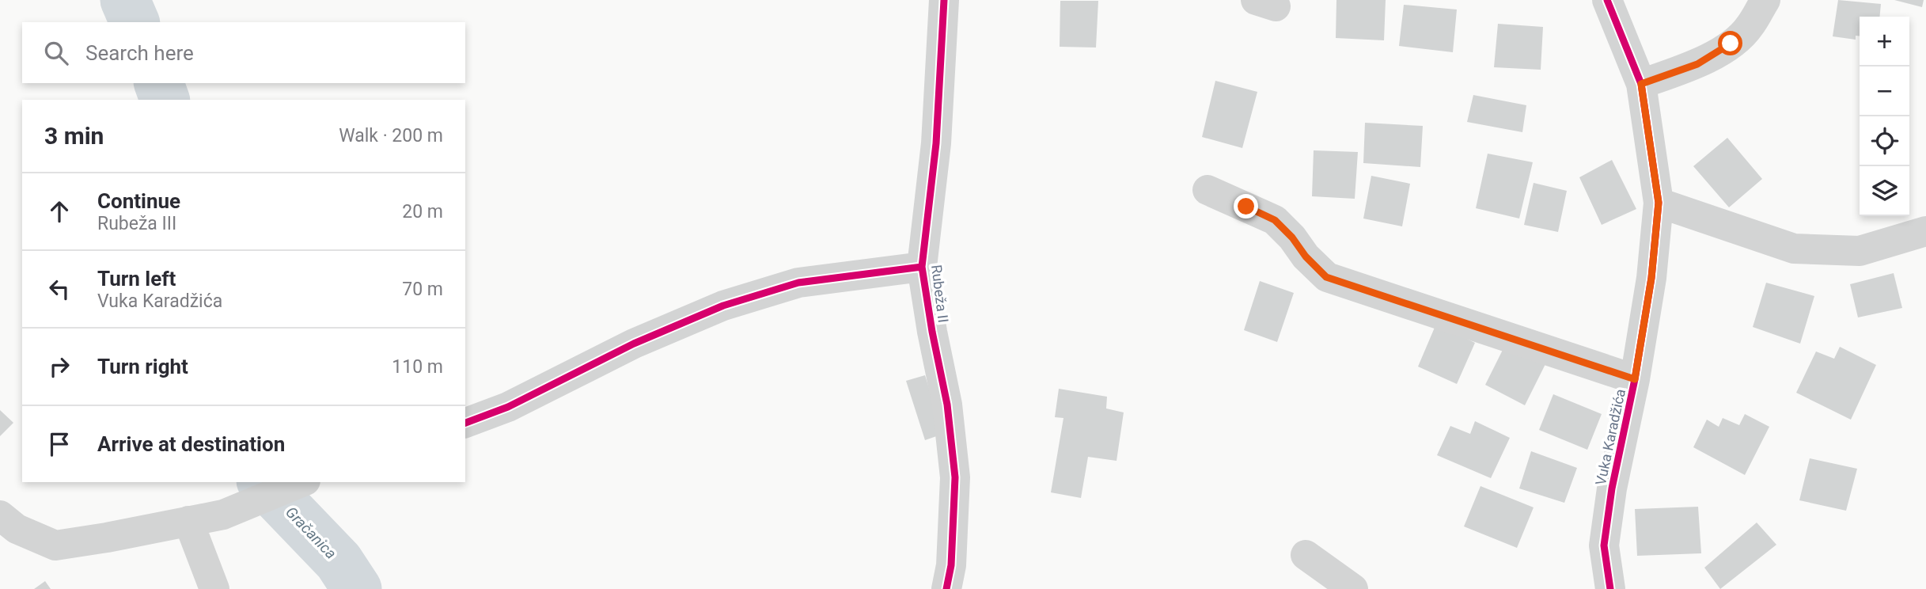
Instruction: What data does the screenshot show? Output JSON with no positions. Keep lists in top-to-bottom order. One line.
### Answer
{"streets":{"street":["Rubeža II","Vuka Karadžića"]},"water":["Gračanica"],"page":{"map_buttons":["+","−"],"search":"Search here","heading":["3 min","Walk · 200 m"],"list":[["Continue","Rubeža III","20 m"],["Turn left","Vuka Karadžića","70 m"],["Turn right","110 m"],"Arrive at destination"]}}
